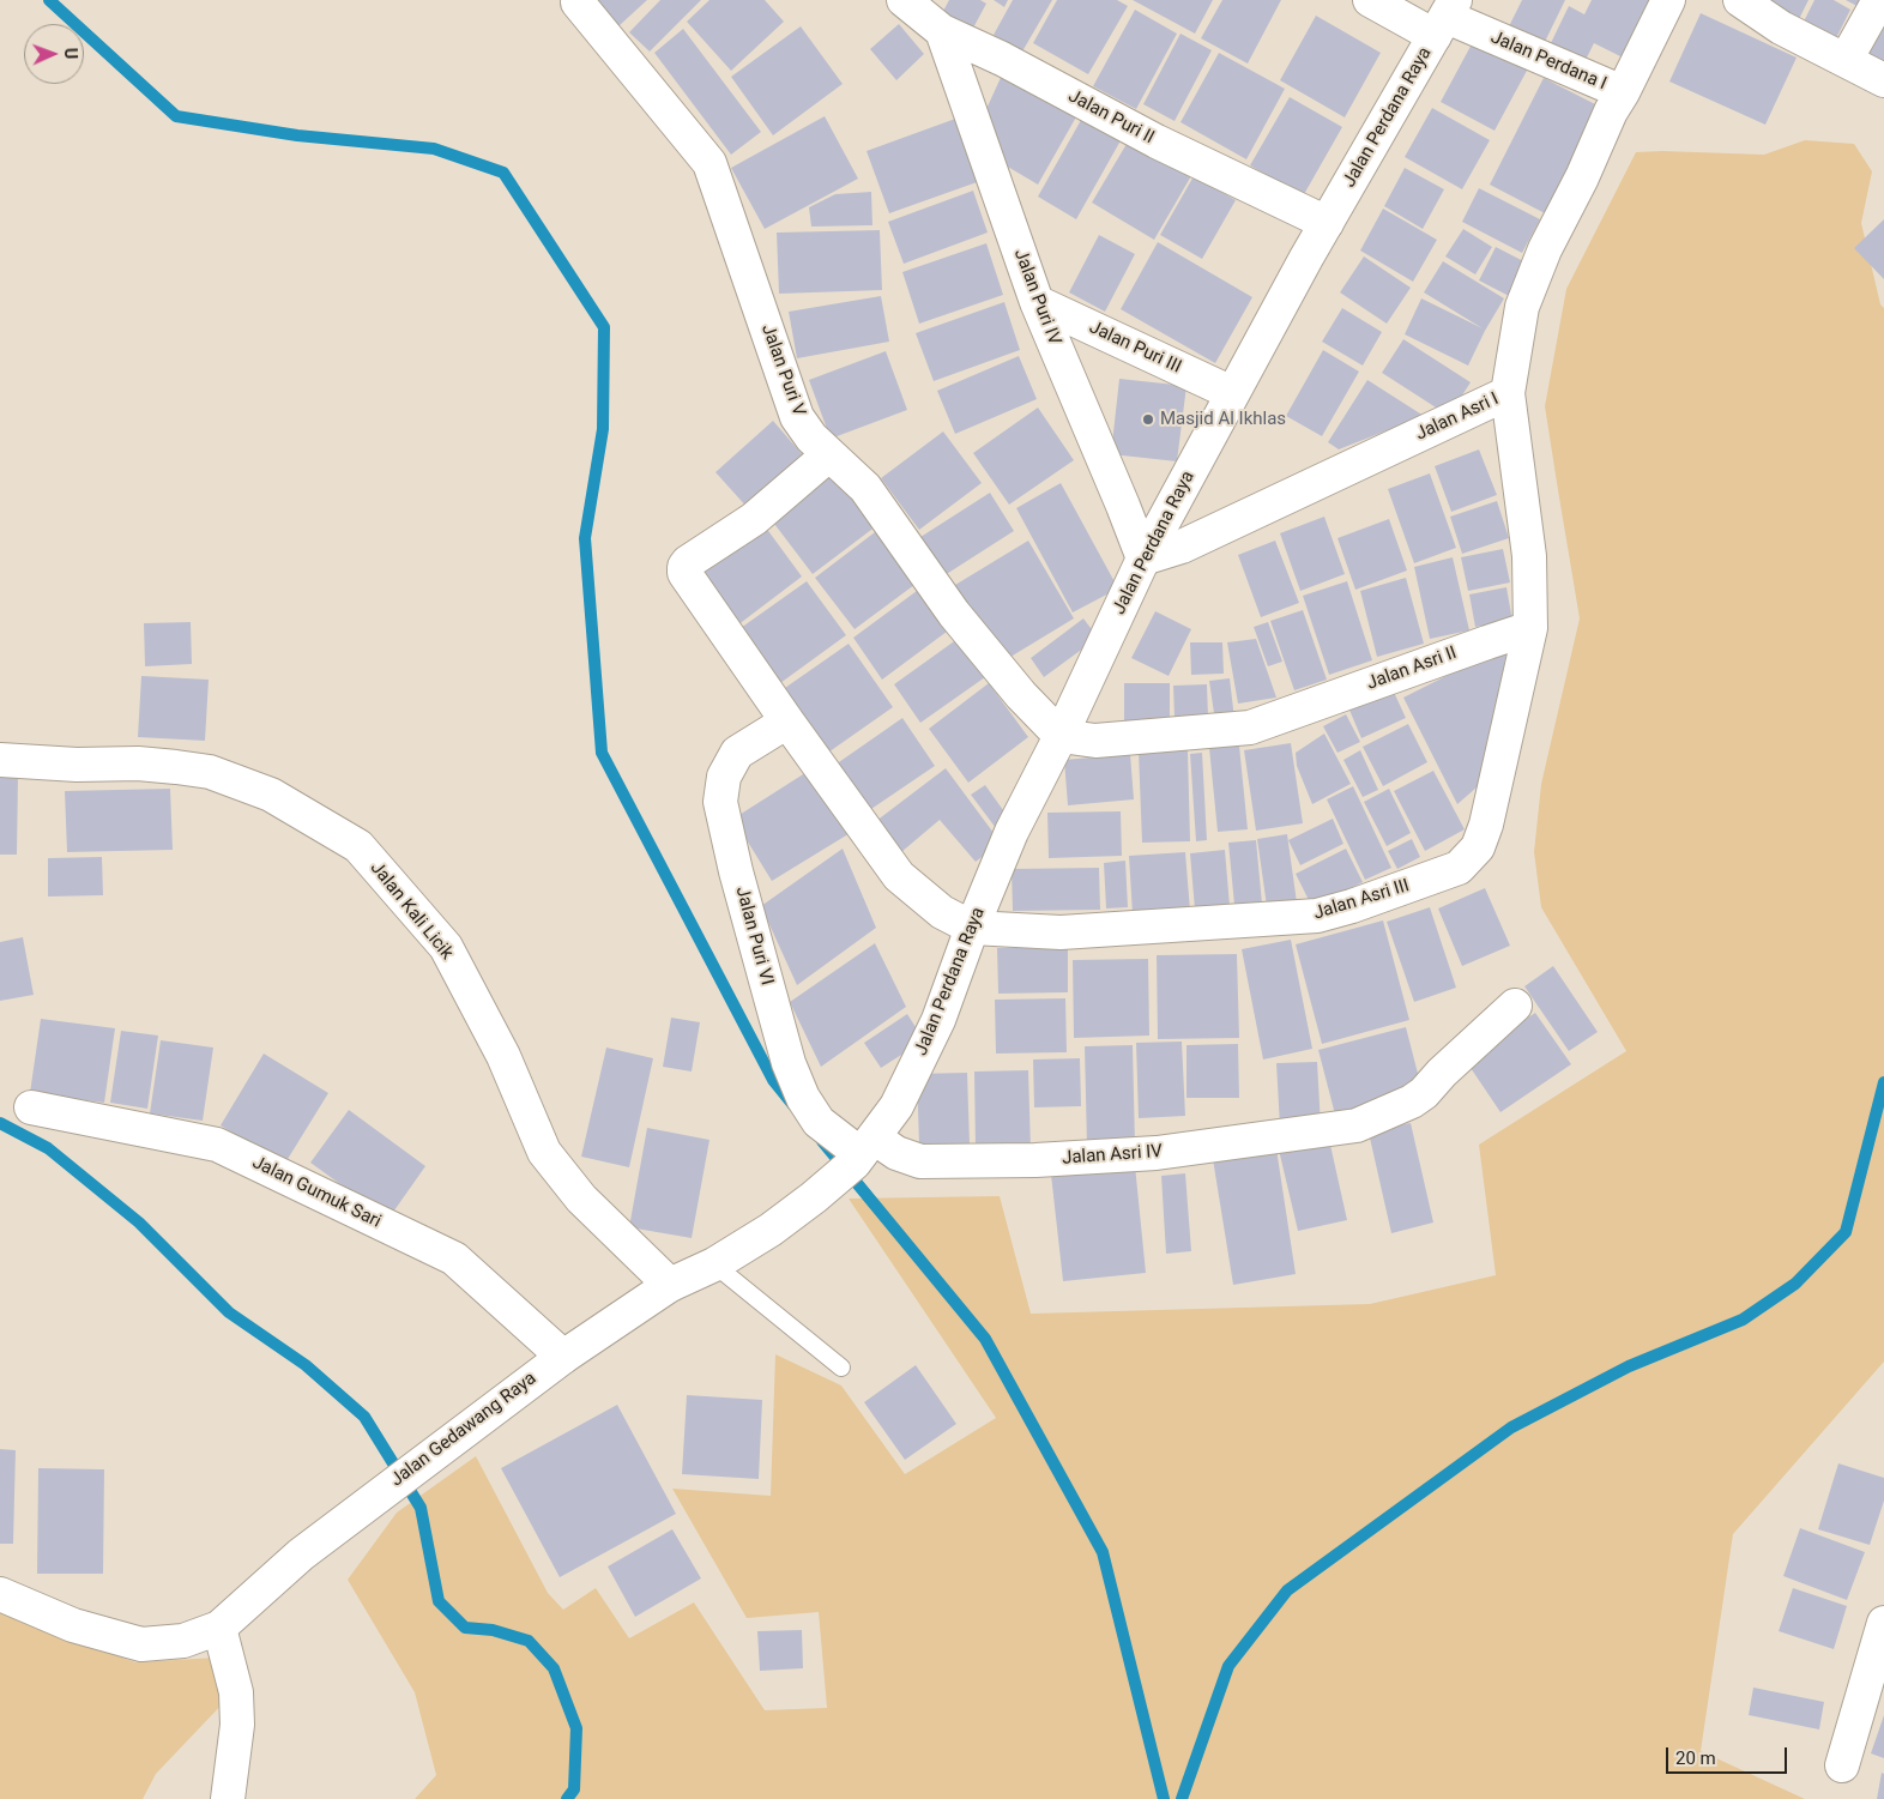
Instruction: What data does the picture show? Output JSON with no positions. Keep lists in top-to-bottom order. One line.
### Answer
{"streets":{"street":["Jalan Perdana I","Jalan Puri II","Jalan Perdana Raya","Jalan Puri IV","Jalan Puri III","Jalan Puri V","Jalan Asri I","Jalan Asri II","Jalan Asri III","Jalan Kali Licik","Jalan Puri VI","Jalan Asri IV","Jalan Gumuk Sari","Jalan Gedawang Raya"]},"crossings":[["Jalan Perdana I","Jalan Perdana Raya"],["Jalan Perdana I","Jalan Asri I"],["Jalan Puri II","Jalan Perdana Raya"],["Jalan Puri II","Jalan Puri IV"],["Jalan Perdana Raya","Jalan Puri IV"],["Jalan Perdana Raya","Jalan Puri III"],["Jalan Perdana Raya","Jalan Puri V"],["Jalan Perdana Raya","Jalan Asri I"],["Jalan Perdana Raya","Jalan Asri II"],["Jalan Perdana Raya","Jalan Asri III"],["Jalan Perdana Raya","Jalan Gedawang Raya"],["Jalan Puri IV","Jalan Puri III"],["Jalan Puri IV","Jalan Asri I"],["Jalan Puri V","Jalan Asri II"],["Jalan Asri II","Jalan Asri III"],["Jalan Kali Licik","Jalan Gedawang Raya"],["Jalan Puri VI","Jalan Asri IV"],["Jalan Puri VI","Jalan Gedawang Raya"],["Jalan Asri IV","Jalan Gedawang Raya"],["Jalan Gumuk Sari","Jalan Gedawang Raya"]],"places":["Masjid Al Ikhlas"],"scale_bar":"20 m","north":"right"}
